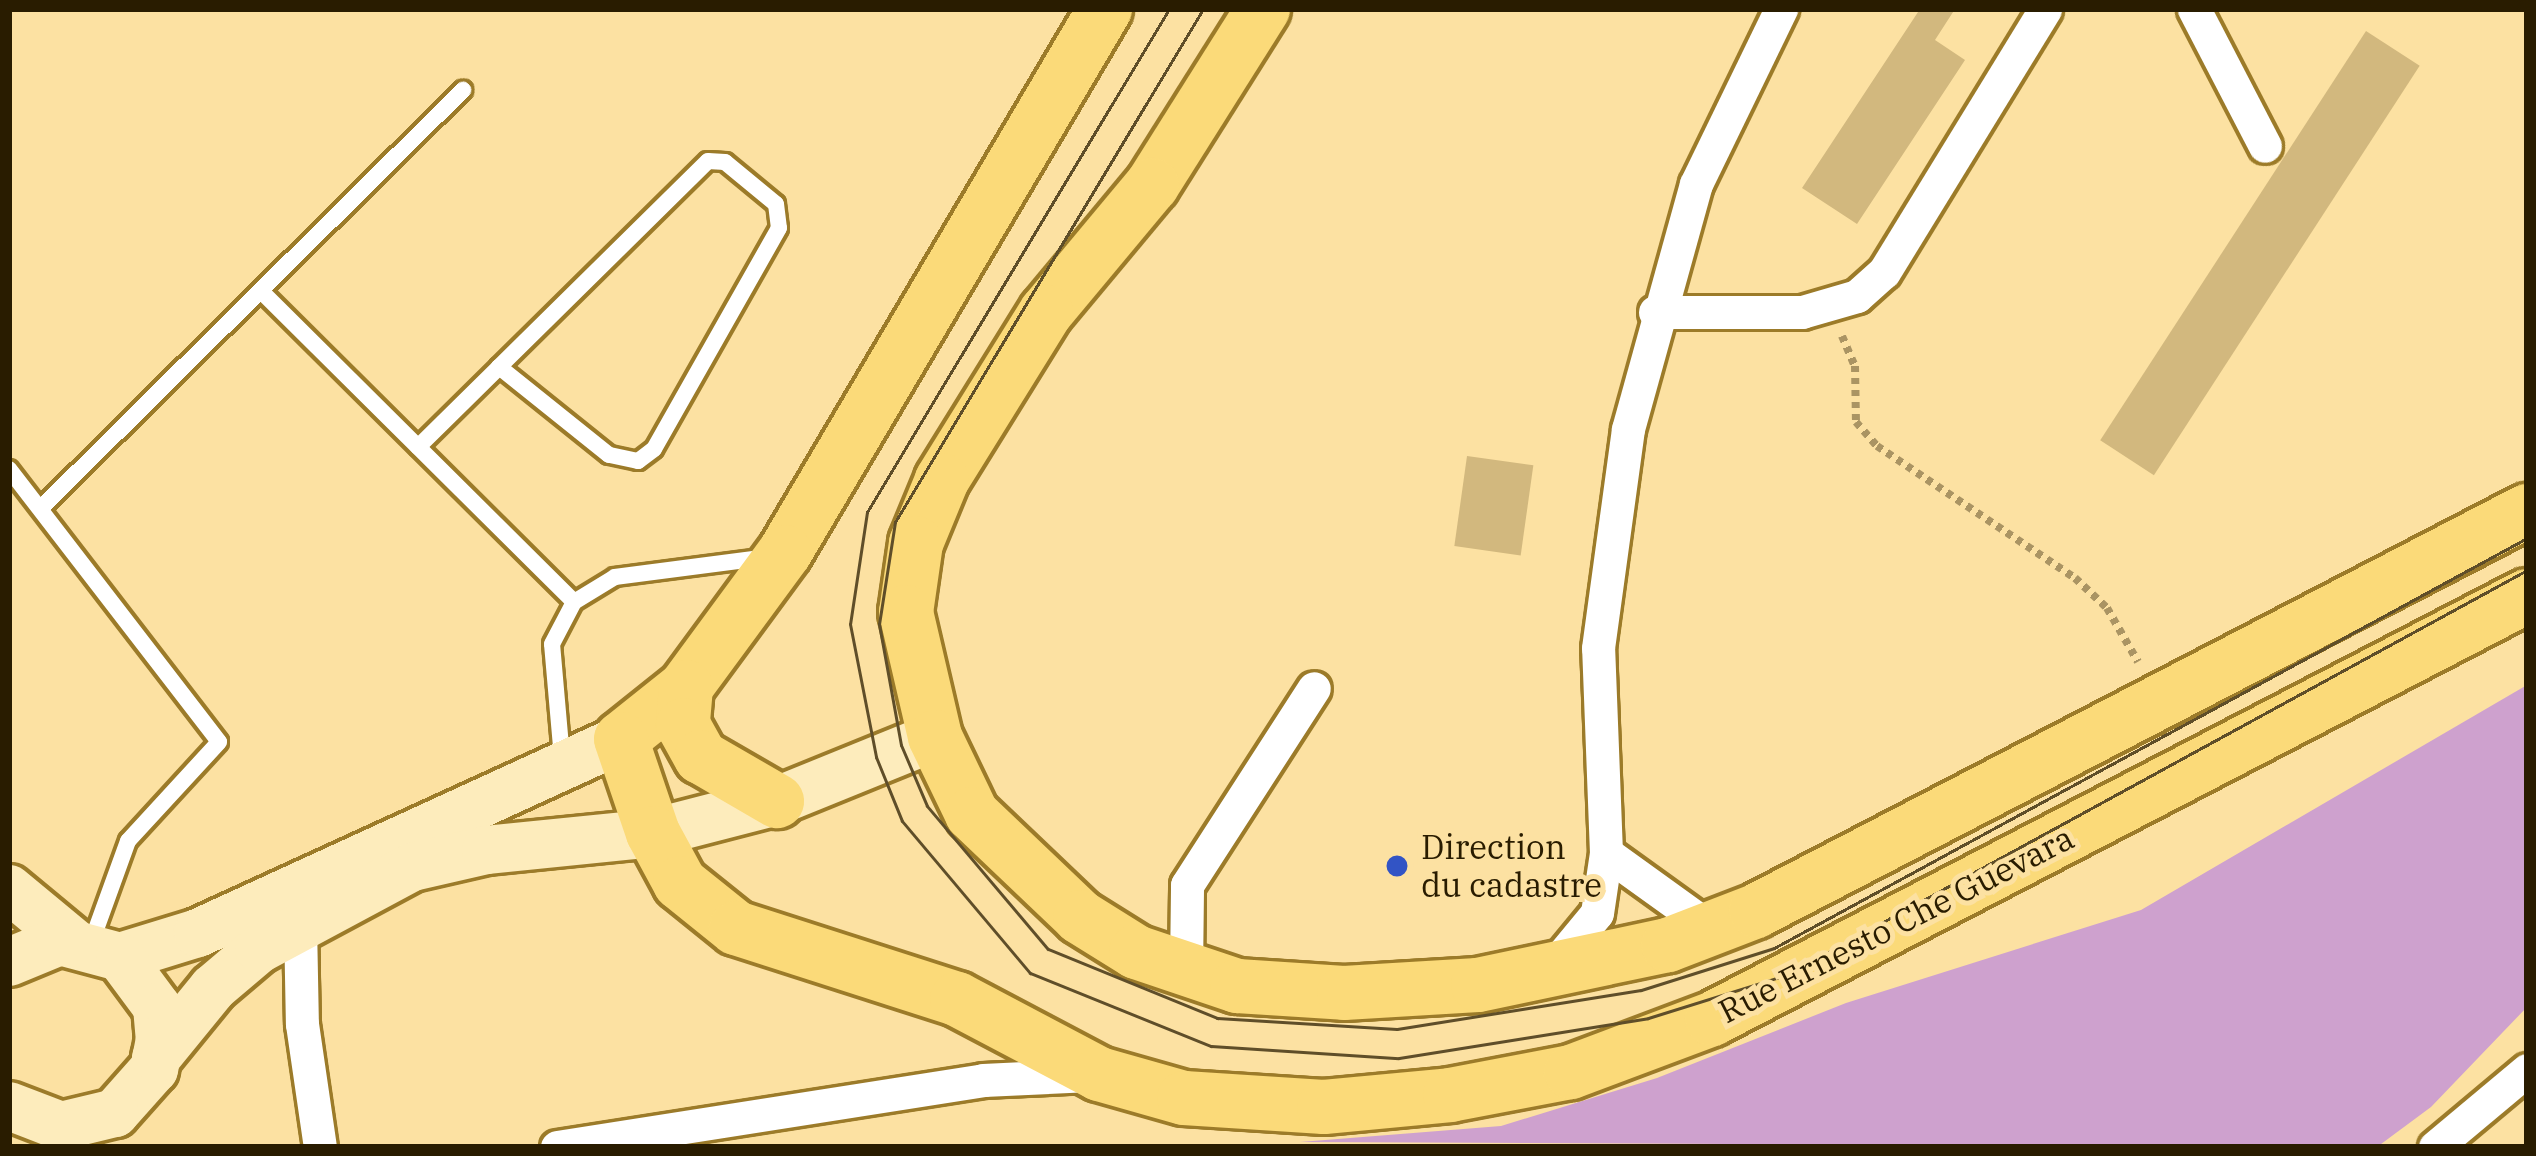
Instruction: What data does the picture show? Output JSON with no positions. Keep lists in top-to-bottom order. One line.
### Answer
{"streets":{"main road":["Rue Ernesto Che Guevara"]},"places":["Direction du cadastre"]}
